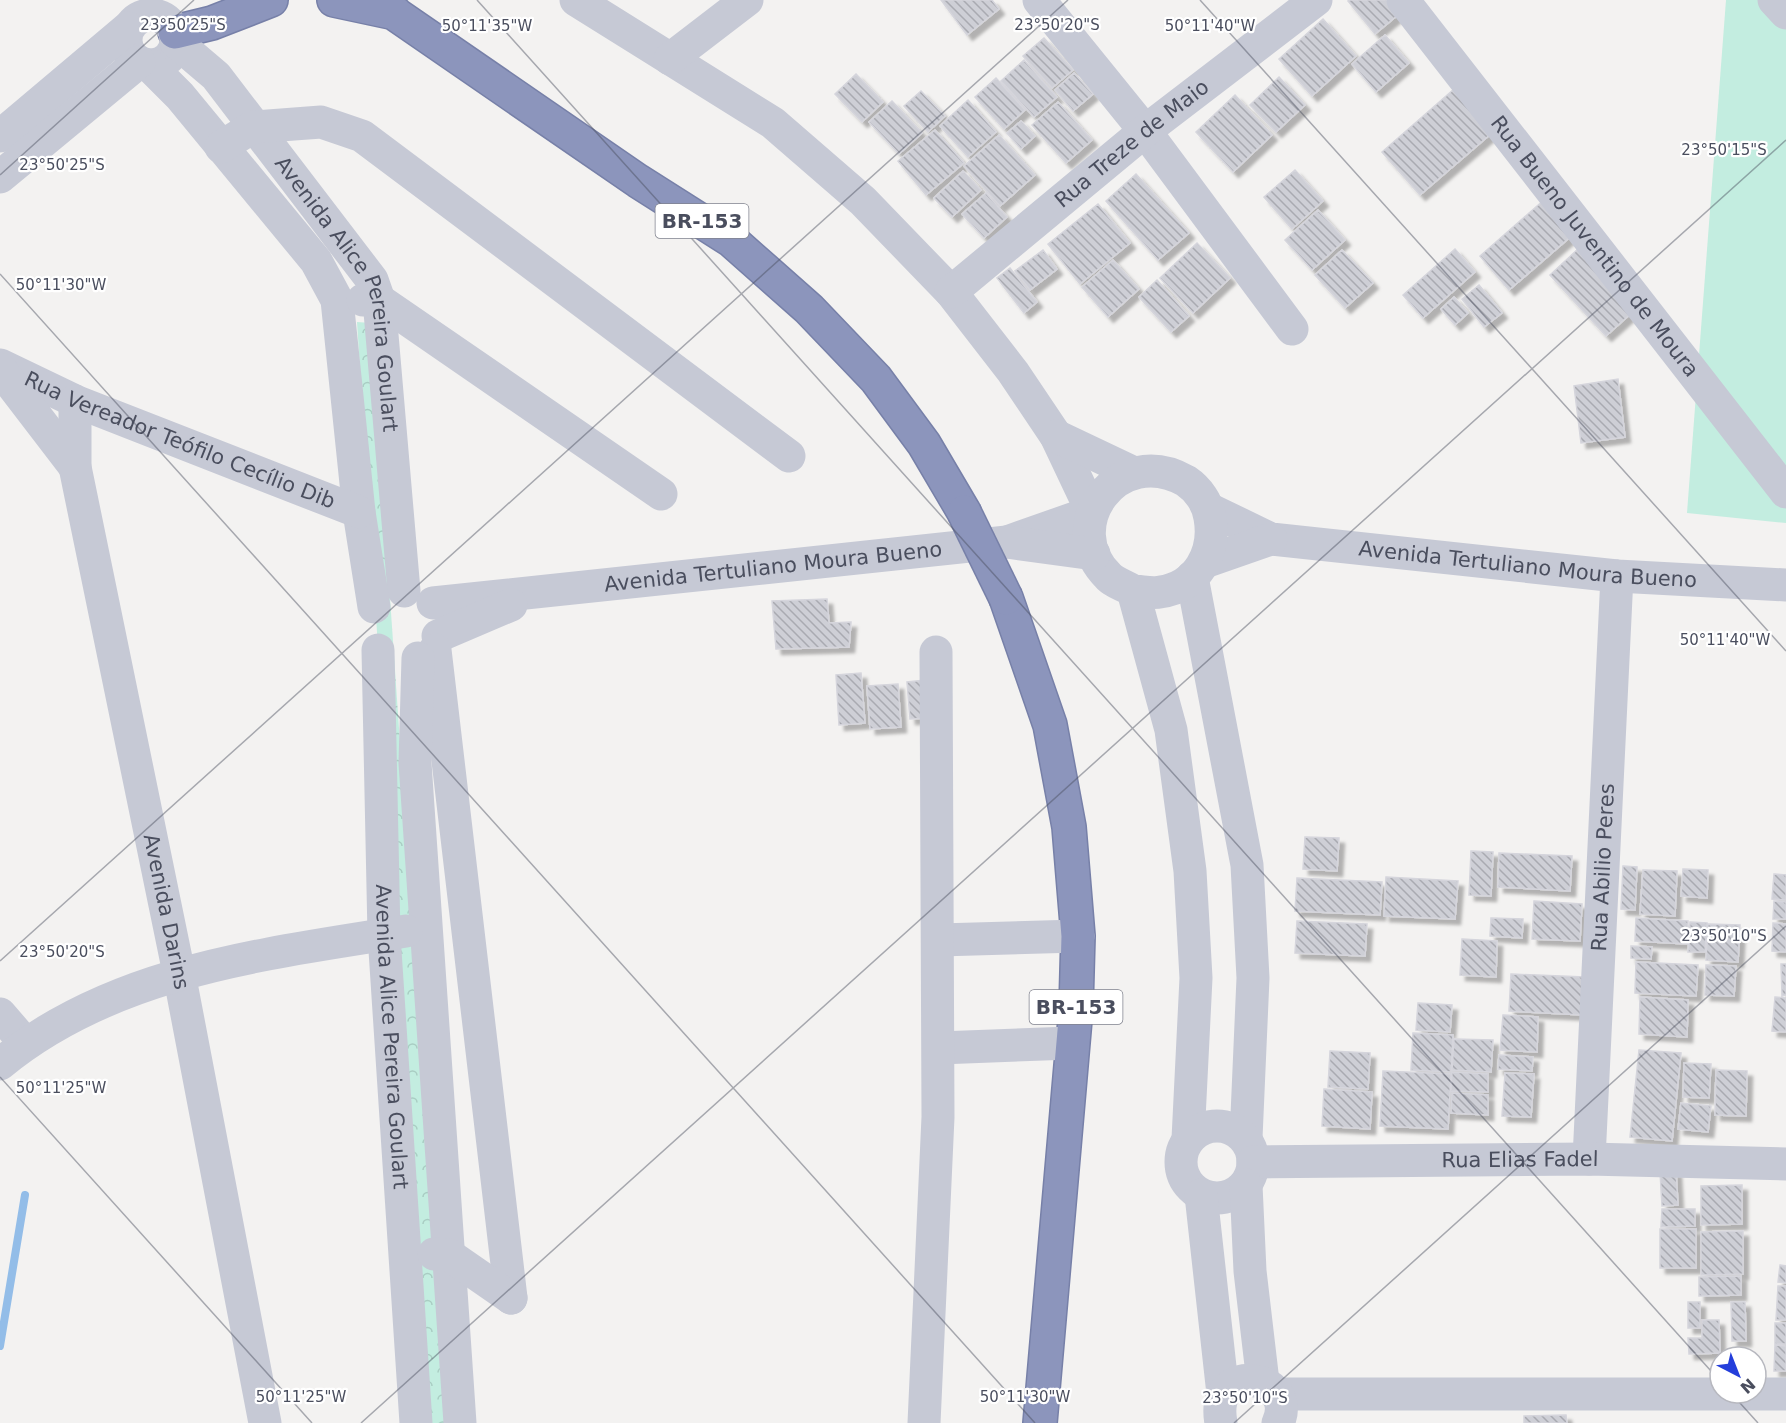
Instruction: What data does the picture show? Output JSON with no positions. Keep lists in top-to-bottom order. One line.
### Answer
{"streets":{"highway":["BR-153"],"street":["Rua Treze de Maio","Rua Bueno Juventino de Moura","Avenida Alice Pereira Goulart","Rua Vereador Teófilo Cecílio Dib","Avenida Tertuliano Moura Bueno","Rua Abilio Peres","Avenida Darins","Rua Elias Fadel"]},"crossings":[["Avenida Alice Pereira Goulart","Rua Vereador Teófilo Cecílio Dib"],["Avenida Alice Pereira Goulart","Avenida Tertuliano Moura Bueno"],["Rua Vereador Teófilo Cecílio Dib","Avenida Darins"],["Avenida Tertuliano Moura Bueno","Rua Abilio Peres"],["Rua Abilio Peres","Rua Elias Fadel"]],"north":"bottom right","coordinates":["23°50'25\"S","23°50'20\"S","50°11'35\"W","50°11'40\"W","23°50'15\"S","50°11'30\"W","23°50'10\"S","50°11'25\"W"]}
